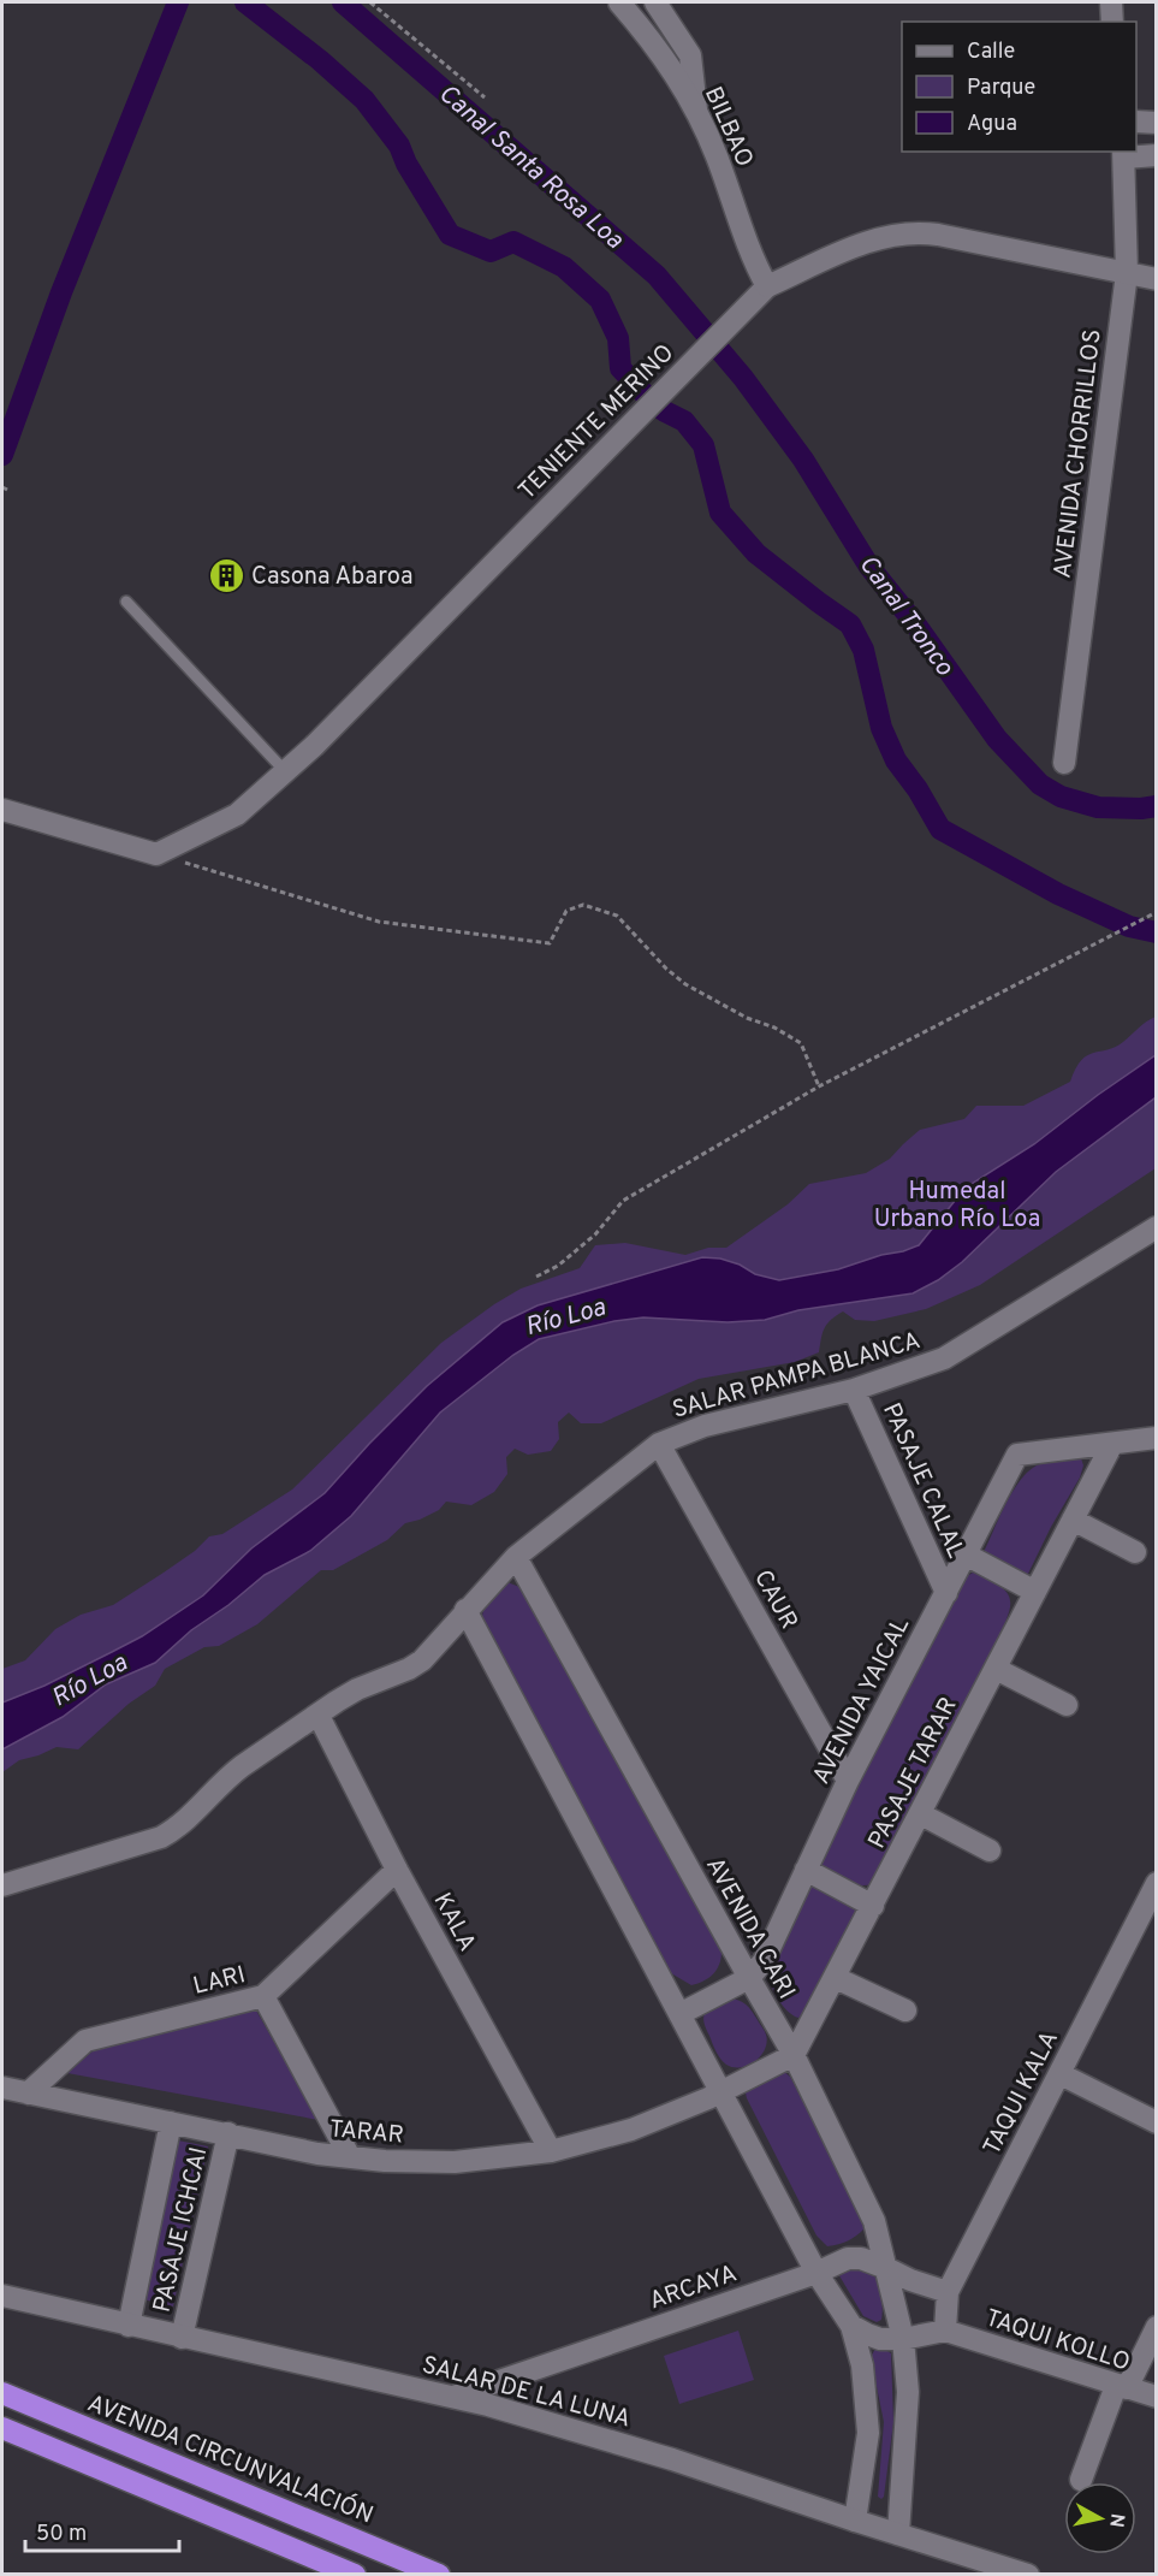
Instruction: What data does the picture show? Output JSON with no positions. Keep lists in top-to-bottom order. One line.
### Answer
{"streets":{"highway":["AVENIDA CIRCUNVALACIÓN"],"street":["BILBAO","TENIENTE MERINO","AVENIDA CHORRILLOS","SALAR PAMPA BLANCA","PASAJE CALAL","CAUR","AVENIDA YAICAL","PASAJE TARAR","KALA","AVENIDA CARI","LARI","TAQUI KALA","TARAR","PASAJE ICHCAI","ARCAYA","TAQUI KOLLO","SALAR DE LA LUNA"]},"crossings":[["BILBAO","TENIENTE MERINO"],["TENIENTE MERINO","AVENIDA CHORRILLOS"],["SALAR PAMPA BLANCA","PASAJE CALAL"],["SALAR PAMPA BLANCA","CAUR"],["SALAR PAMPA BLANCA","KALA"],["SALAR PAMPA BLANCA","AVENIDA CARI"],["PASAJE CALAL","AVENIDA YAICAL"],["CAUR","AVENIDA YAICAL"],["AVENIDA YAICAL","PASAJE TARAR"],["AVENIDA YAICAL","AVENIDA CARI"],["PASAJE TARAR","AVENIDA CARI"],["KALA","LARI"],["KALA","TARAR"],["AVENIDA CARI","ARCAYA"],["AVENIDA CARI","SALAR DE LA LUNA"],["LARI","TARAR"],["TAQUI KALA","ARCAYA"],["TAQUI KALA","TAQUI KOLLO"],["TARAR","PASAJE ICHCAI"],["PASAJE ICHCAI","SALAR DE LA LUNA"],["ARCAYA","SALAR DE LA LUNA"]],"water":["Canal Santa Rosa Loa","Canal Tronco","Río Loa"],"parks":["Humedal Urbano Río Loa"],"places":{"building":["Casona Abaroa"]},"legend":["Calle","Parque","Agua"],"scale_bar":"50 m","north":"right"}
